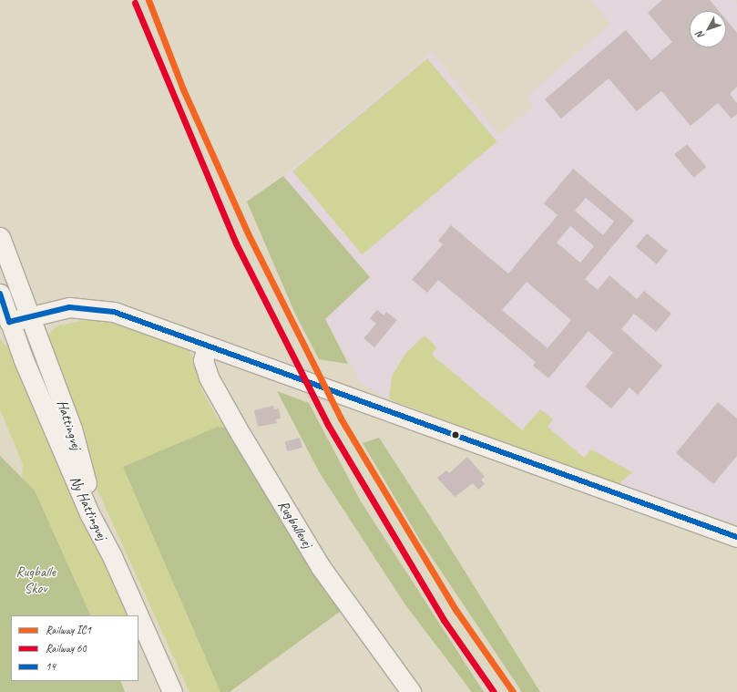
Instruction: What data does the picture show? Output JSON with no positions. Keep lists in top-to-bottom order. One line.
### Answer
{"streets":{"street":["Hattingvej","Ny Hattingvej","Rugballevej"]},"crossings":[["Hattingvej","Ny Hattingvej"]],"parks":["Rugballe Skov"],"lines":["rail line IC1","rail line 60","transit line 14"],"legend":["Railway IC1","Railway 60","14"],"north":"bottom left"}
